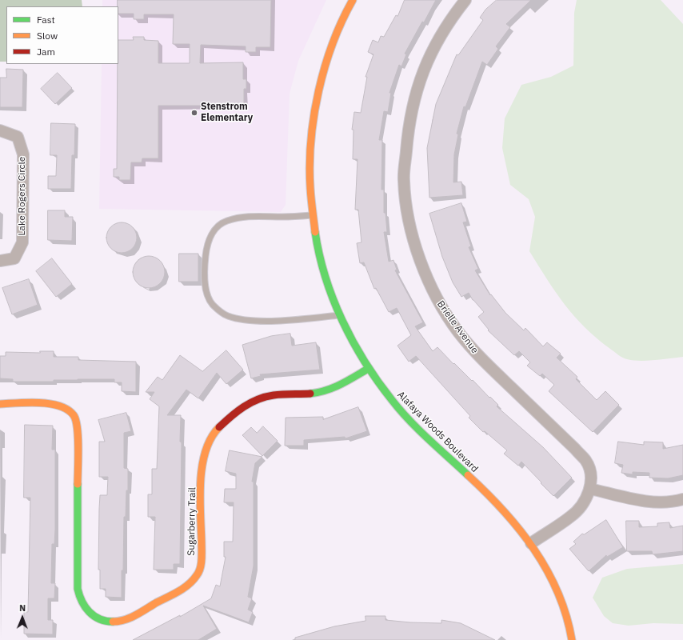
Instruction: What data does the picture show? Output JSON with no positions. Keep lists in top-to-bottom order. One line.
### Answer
{"streets":{"street":["Lake Rogers Circle","Brielle Avenue","Alafaya Woods Boulevard","Sugarberry Trail"]},"crossings":[["Brielle Avenue","Alafaya Woods Boulevard"],["Alafaya Woods Boulevard","Sugarberry Trail"]],"places":["Stenstrom Elementary"],"legend":["Fast","Slow","Jam"],"north":"top"}
